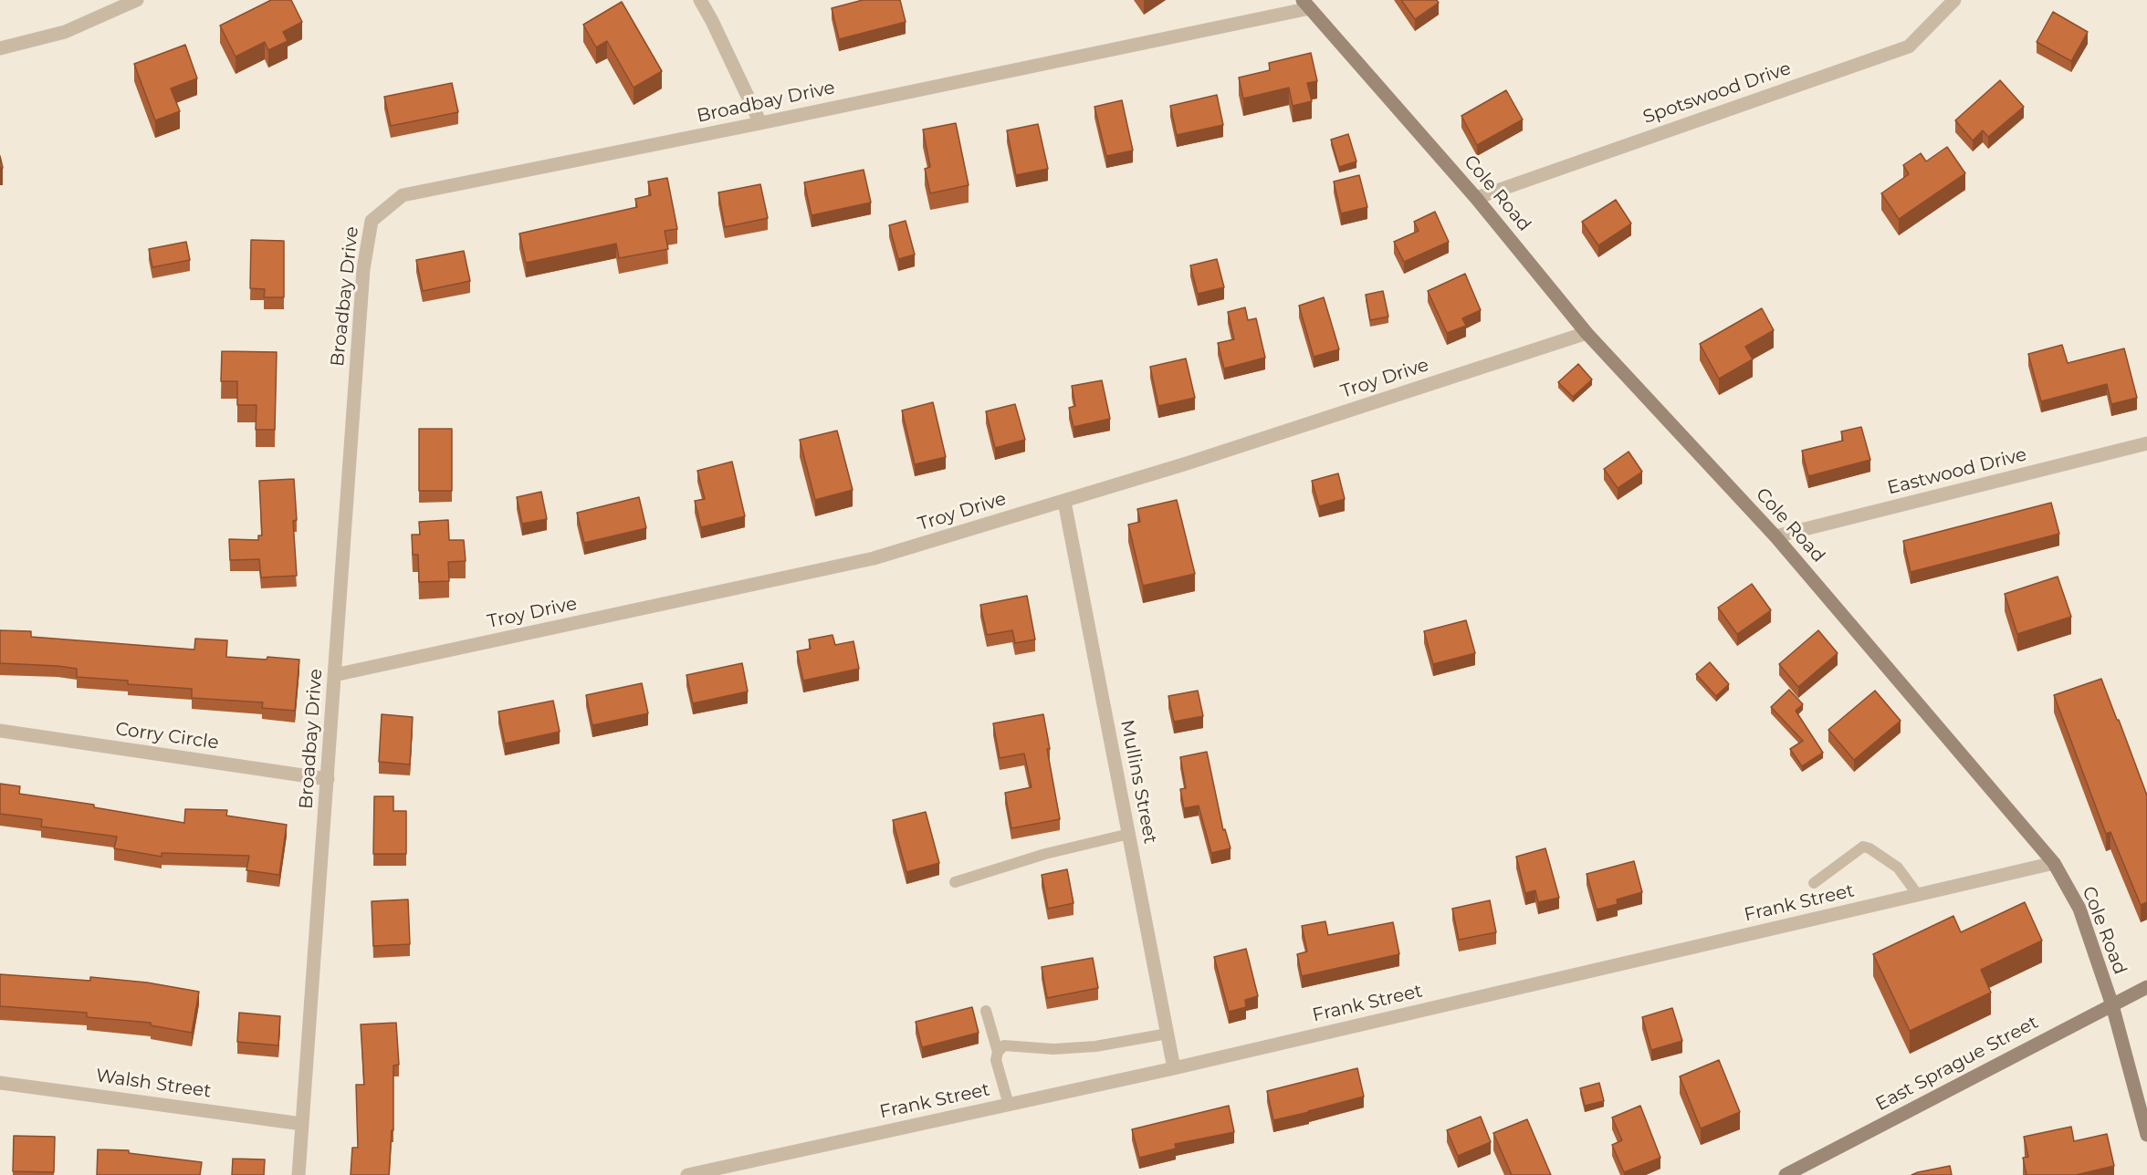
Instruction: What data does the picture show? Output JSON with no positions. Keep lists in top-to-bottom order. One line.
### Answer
{"streets":{"street":["Spotswood Drive","Broadbay Drive","Cole Road","Troy Drive","Eastwood Drive","Corry Circle","Mullins Street","Frank Street","East Sprague Street","Walsh Street"]},"crossings":[["Spotswood Drive","Cole Road"],["Broadbay Drive","Cole Road"],["Broadbay Drive","Troy Drive"],["Broadbay Drive","Corry Circle"],["Broadbay Drive","Walsh Street"],["Cole Road","Troy Drive"],["Cole Road","Eastwood Drive"],["Cole Road","Frank Street"],["Cole Road","East Sprague Street"],["Troy Drive","Mullins Street"],["Mullins Street","Frank Street"]]}
